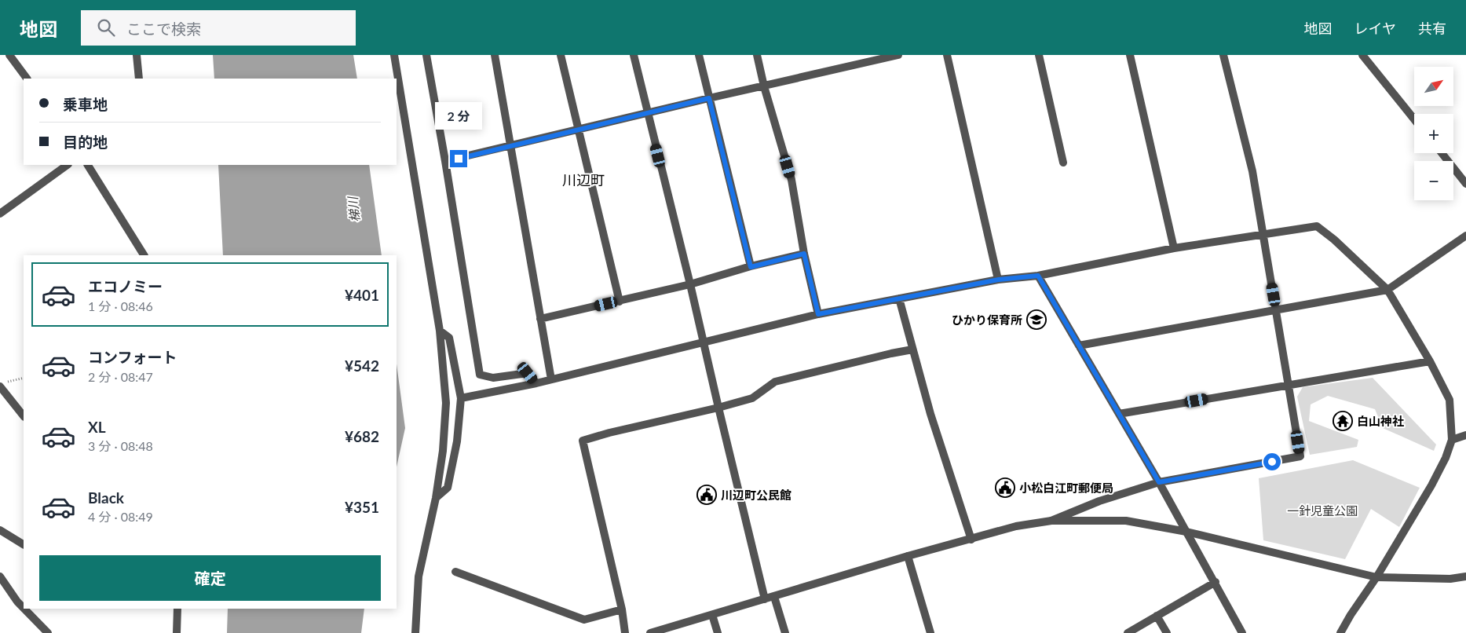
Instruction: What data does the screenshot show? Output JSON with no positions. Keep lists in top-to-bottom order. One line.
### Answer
{"districts":["川辺町"],"water":["梯川"],"parks":["一針児童公園"],"places":{"school or university":["ひかり保育所"],"temple":["白山神社"],"public building":["小松白江町郵便局","川辺町公民館"]},"north":"top right","page":{"header":"地図","search":"ここで検索","nav":["地図","レイヤ","共有"],"map_buttons":["+","−"],"banner":["乗車地","目的地"],"bubble":"2 分","list":[{"name":"エコノミー","note":"1 分 · 08:46","value":"¥401"},{"name":"コンフォート","note":"2 分 · 08:47","value":"¥542"},{"name":"XL","note":"3 分 · 08:48","value":"¥682"},{"name":"Black","note":"4 分 · 08:49","value":"¥351"}],"buttons":"確定"}}
